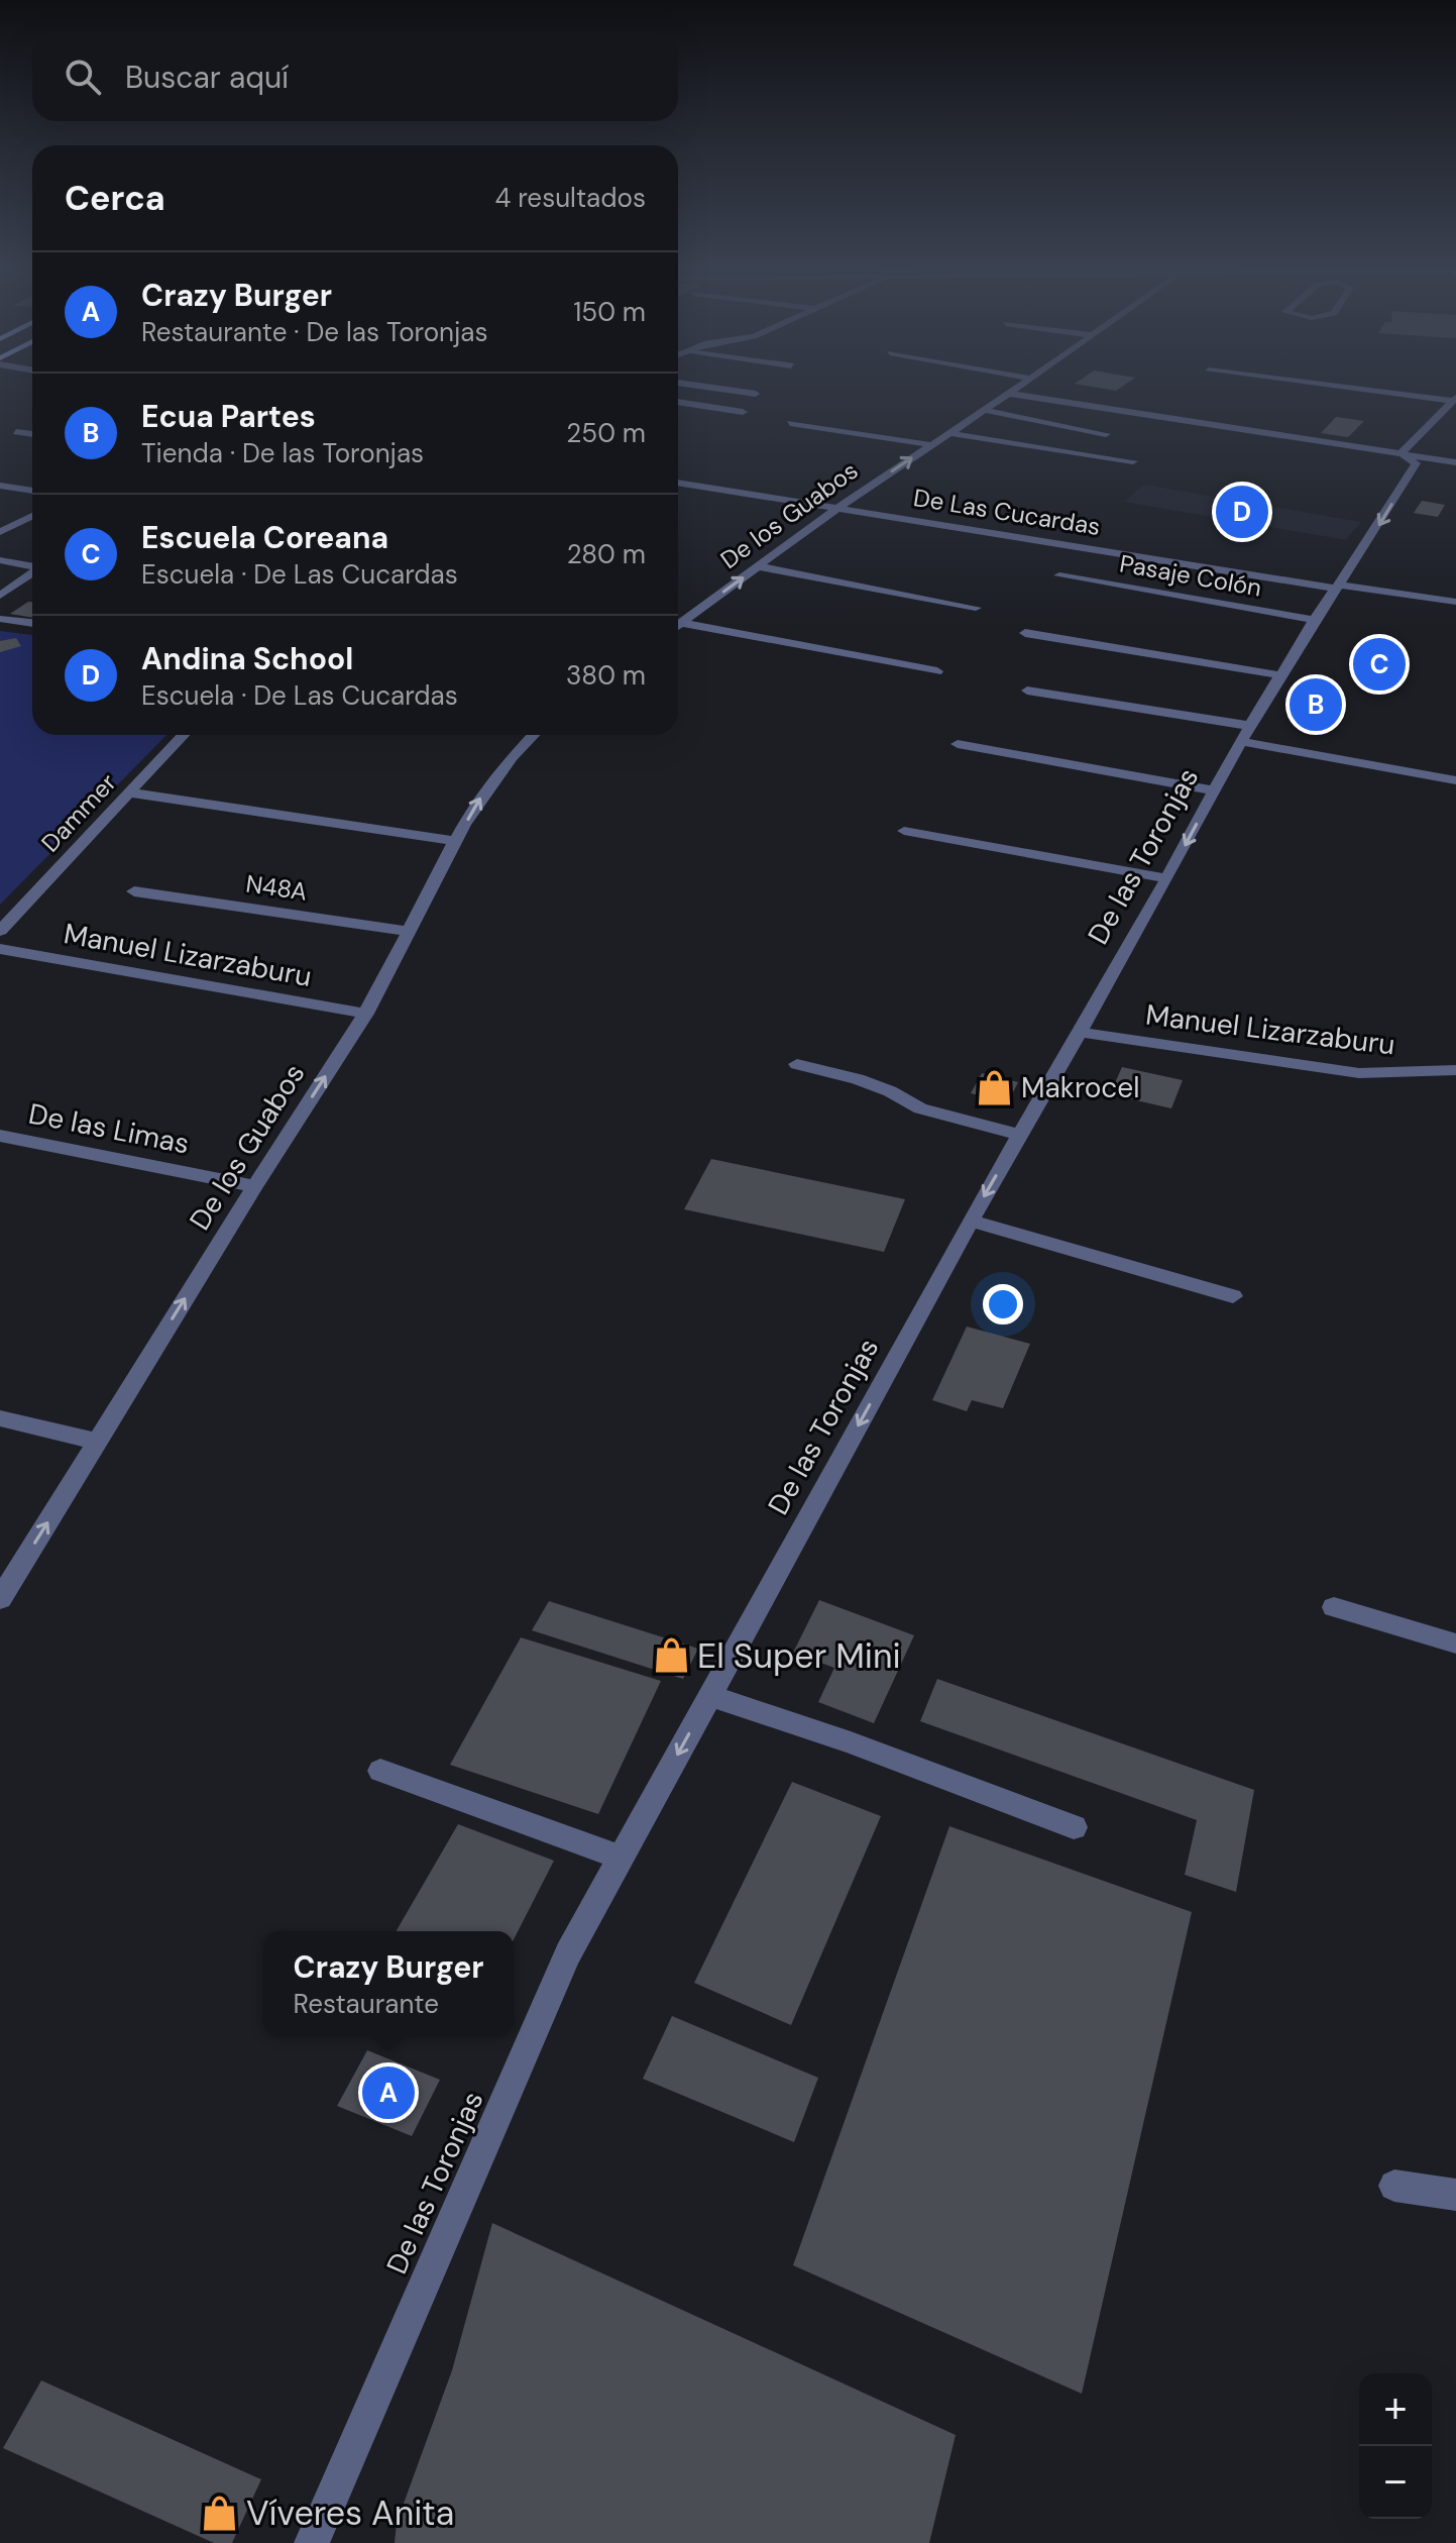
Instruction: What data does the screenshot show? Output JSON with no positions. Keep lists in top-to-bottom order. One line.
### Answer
{"streets":{"street":["De Las Cucardas","De los Guabos","Pasaje Colón","Dammer","De las Toronjas","N48A","Manuel Lizarzaburu","De las Limas"]},"crossings":[["De Las Cucardas","De los Guabos"],["De Las Cucardas","De las Toronjas"],["De los Guabos","N48A"],["De los Guabos","Manuel Lizarzaburu"],["De los Guabos","De las Limas"],["Pasaje Colón","De las Toronjas"],["De las Toronjas","Manuel Lizarzaburu"]],"one_way":["De los Guabos","De las Toronjas"],"places":{"shop":["Makrocel","El Super Mini","Víveres Anita"]},"page":{"search":"Buscar aquí","heading":["Cerca","4 resultados"],"list":[{"mark":"A","name":"Crazy Burger","note":"Restaurante · De las Toronjas","value":"150 m"},{"mark":"B","name":"Ecua Partes","note":"Tienda · De las Toronjas","value":"250 m"},{"mark":"C","name":"Escuela Coreana","note":"Escuela · De Las Cucardas","value":"280 m"},{"mark":"D","name":"Andina School","note":"Escuela · De Las Cucardas","value":"380 m"}],"pins":["D","C","B","A"],"popup":["Crazy Burger","Restaurante"],"map_buttons":["+","−"]}}
